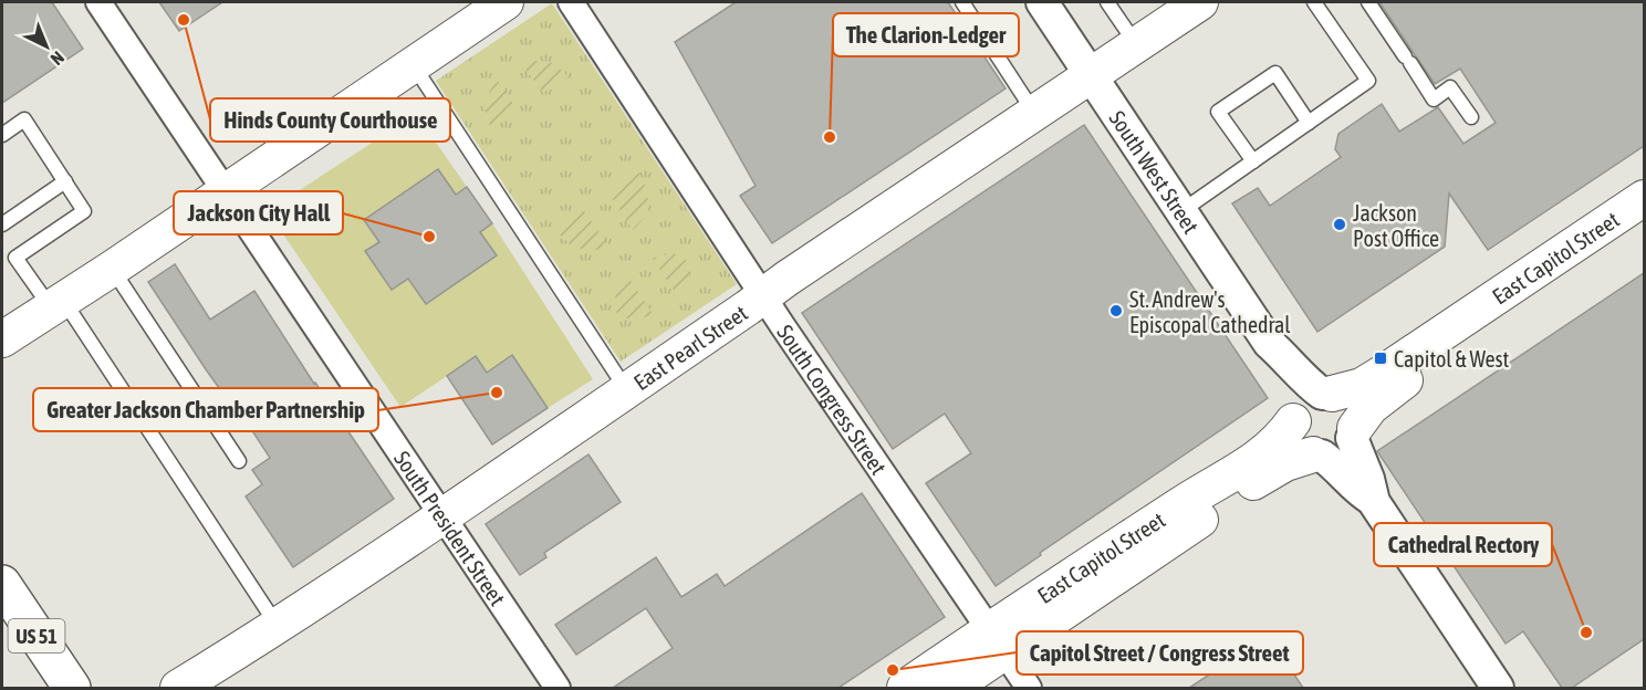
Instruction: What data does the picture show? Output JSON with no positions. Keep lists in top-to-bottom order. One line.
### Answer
{"streets":{"main road":["East Capitol Street","East Pearl Street","US 51"],"street":["South West Street","South Congress Street","South President Street"]},"crossings":[["South West Street","East Capitol Street"],["South West Street","East Pearl Street"],["East Capitol Street","South Congress Street"],["East Pearl Street","South Congress Street"],["East Pearl Street","South President Street"]],"places":{"other":["Hinds County Courthouse","The Clarion-Ledger","Jackson Post Office","Jackson City Hall","St. Andrew's Episcopal Cathedral","Greater Jackson Chamber Partnership","Cathedral Rectory","Capitol Street / Congress Street"],"transit":["Capitol & West"]},"north":"bottom right"}
